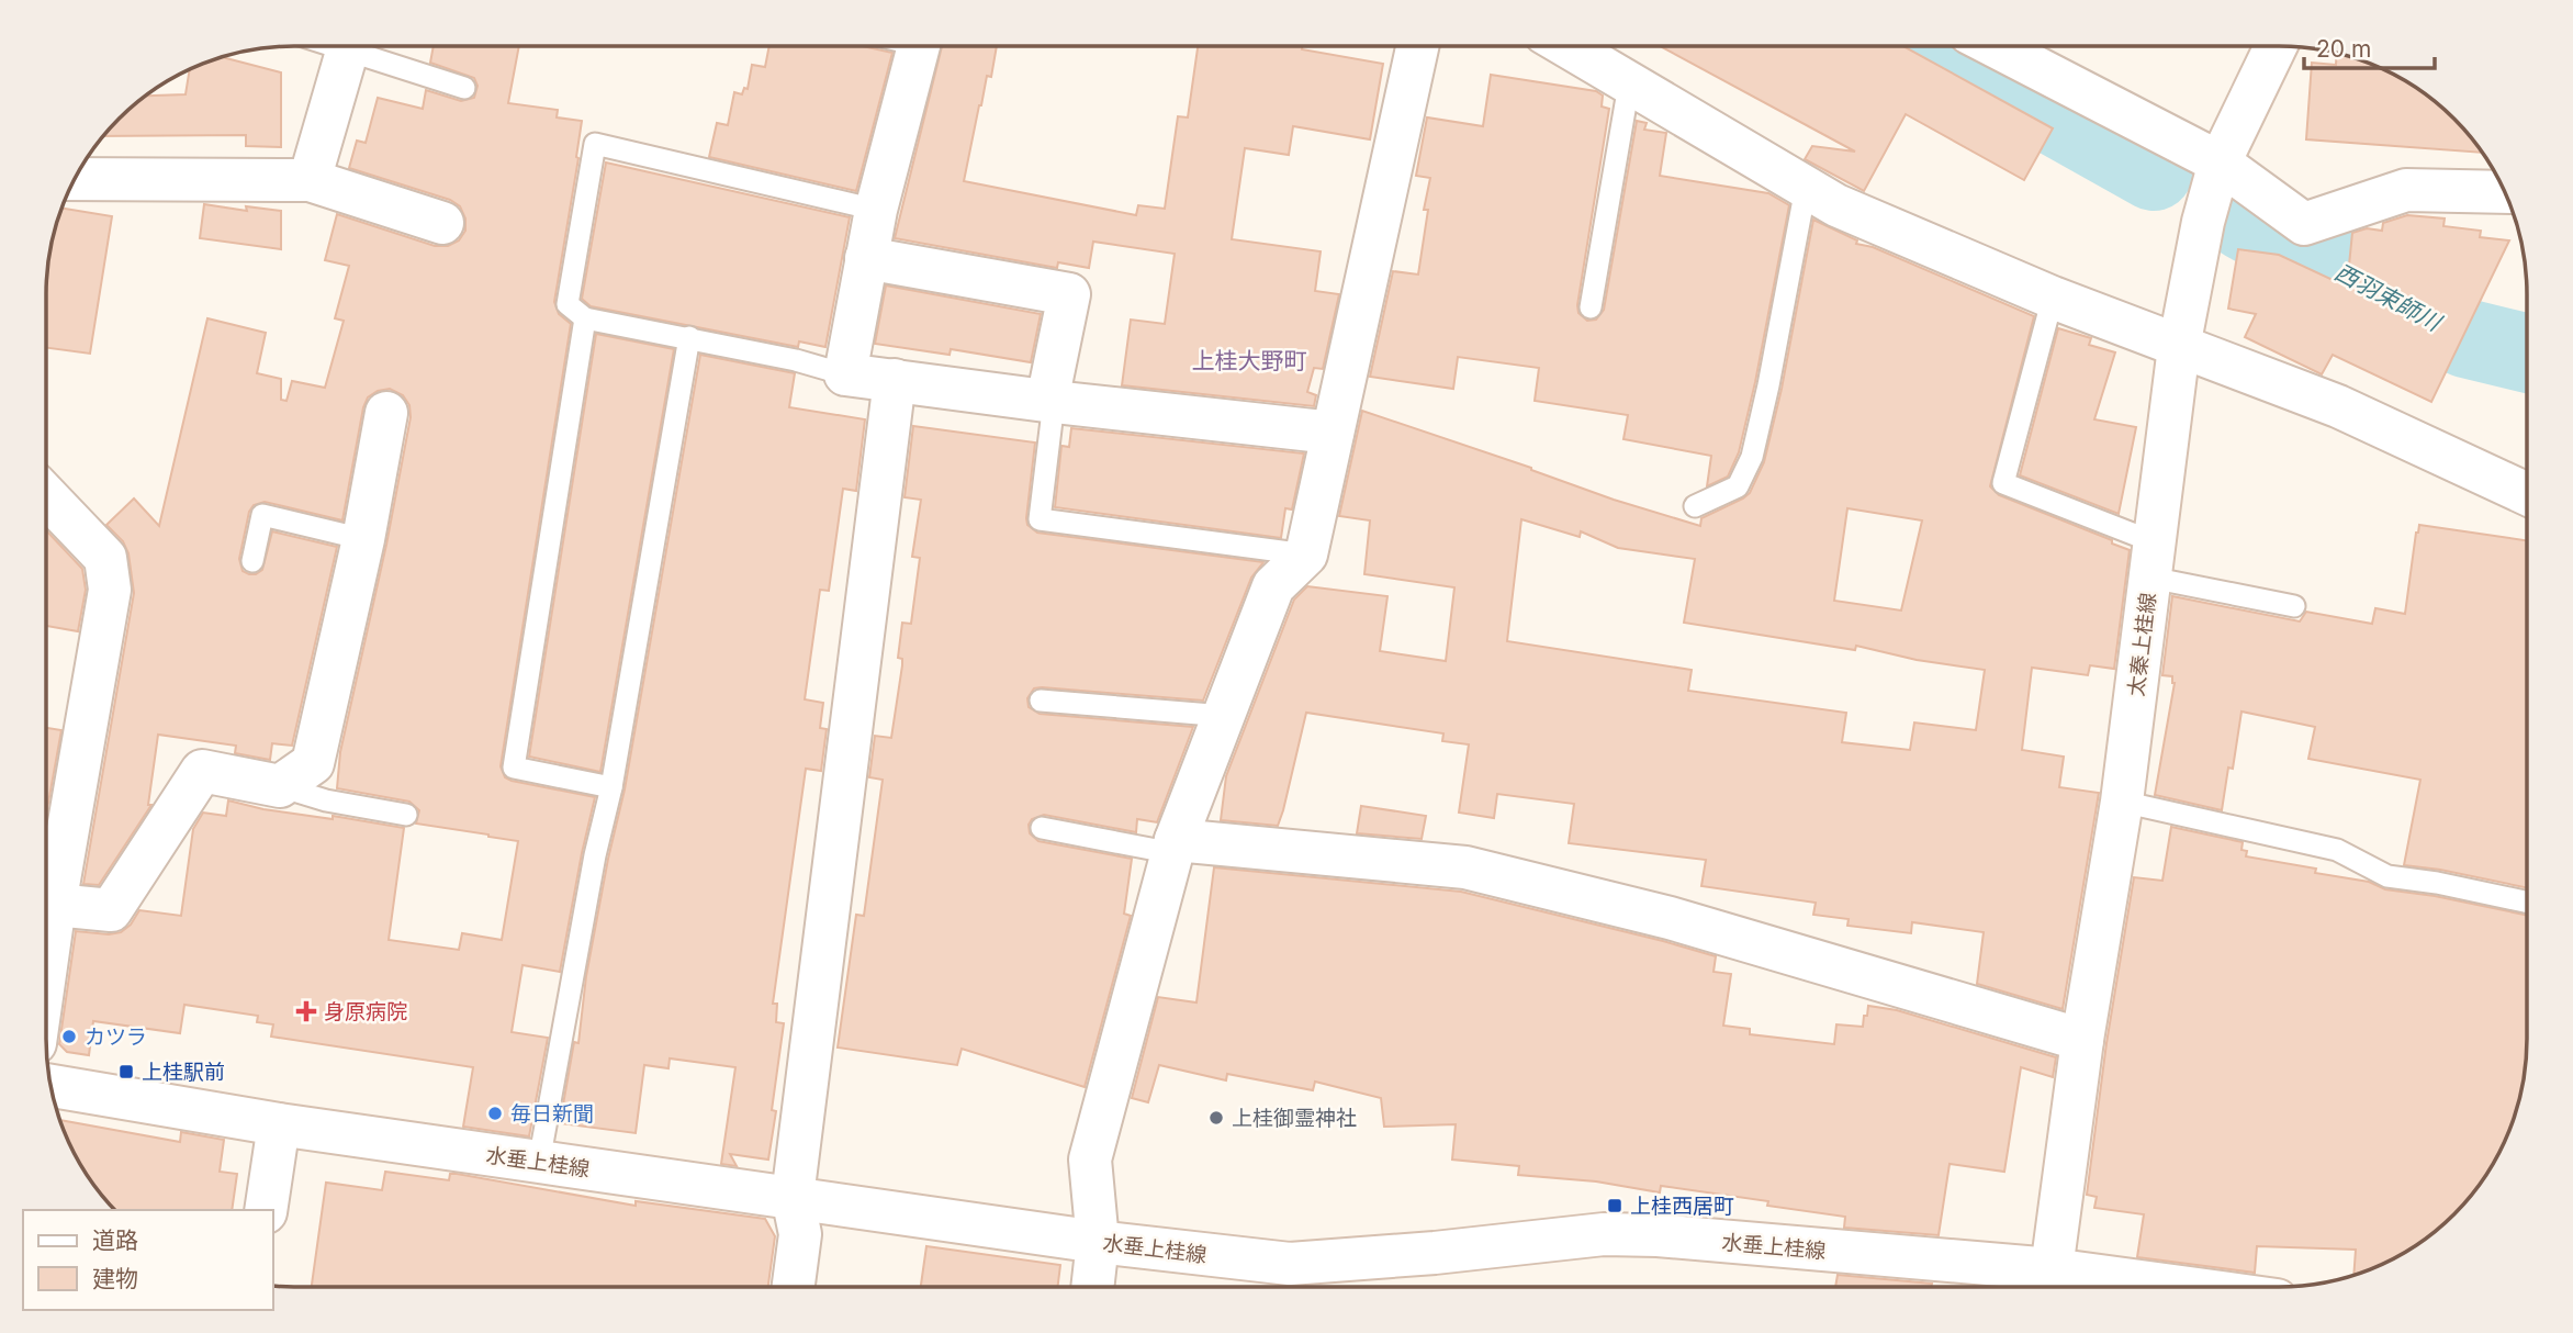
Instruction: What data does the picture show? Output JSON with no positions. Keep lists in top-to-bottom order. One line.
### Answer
{"streets":{"street":["太秦上桂線","水垂上桂線"]},"crossings":[["太秦上桂線","水垂上桂線"]],"districts":["上桂大野町"],"water":["西羽束師川"],"places":{"health":["身原病院"],"other":["カツラ","毎日新聞","上桂御霊神社"],"transit":["上桂駅前","上桂西居町"]},"legend":["道路","建物"],"scale_bar":"20 m"}
